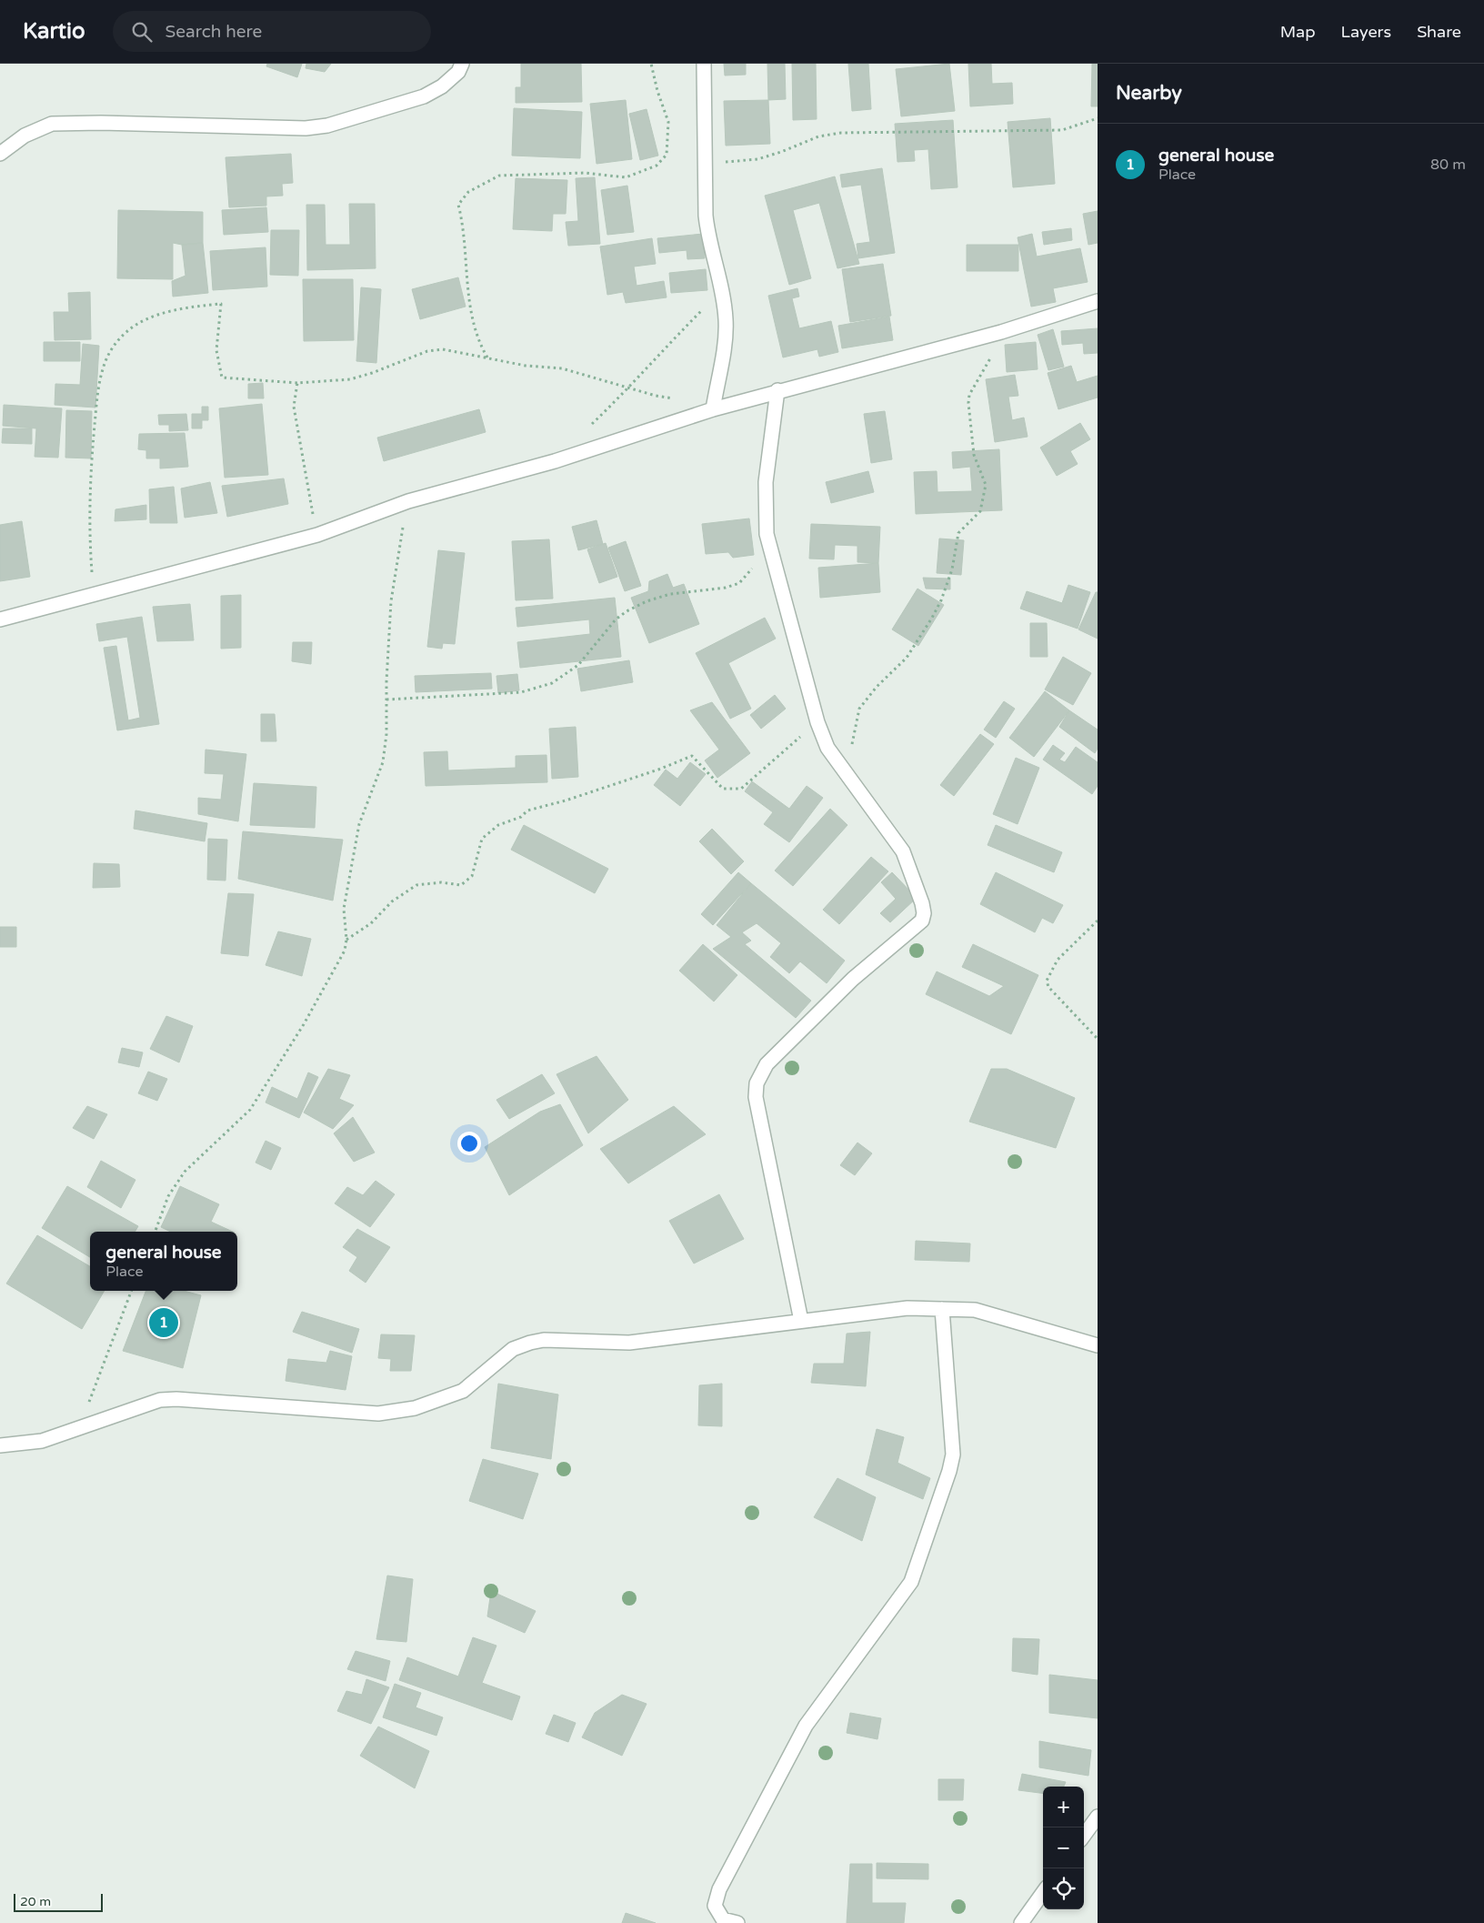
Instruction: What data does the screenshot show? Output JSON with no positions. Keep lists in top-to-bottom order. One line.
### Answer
{"scale_bar":"20 m","page":{"header":"Kartio","search":"Search here","nav":["Map","Layers","Share"],"heading":"Nearby","list":[{"mark":"1","name":"general house","note":"Place","value":"80 m"}],"popup":["general house","Place"],"pins":"1","map_buttons":["+","−"],"scale":"20 m"}}
